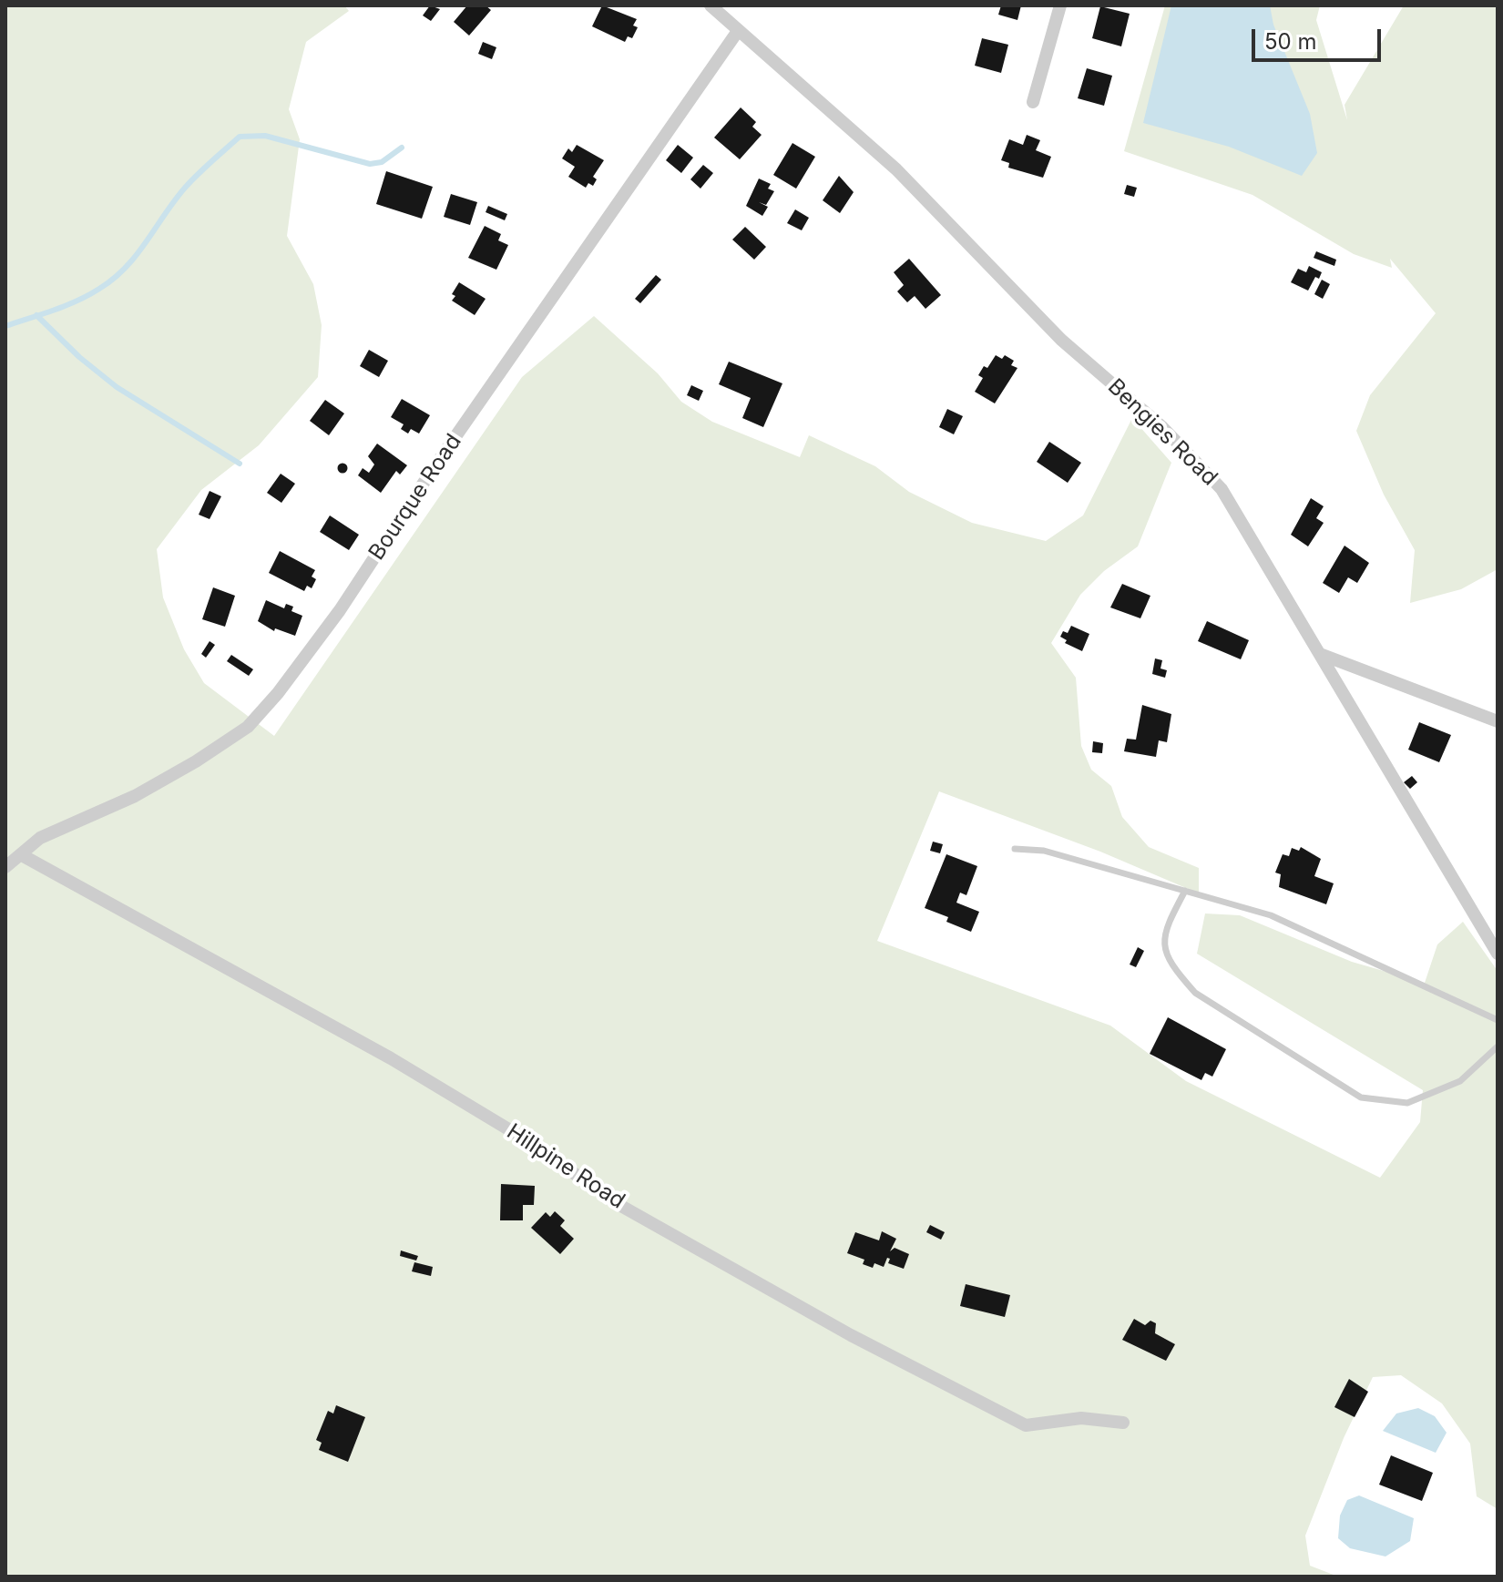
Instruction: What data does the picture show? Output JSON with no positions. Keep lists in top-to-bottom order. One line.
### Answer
{"streets":{"street":["Bengies Road","Bourque Road","Hillpine Road"]},"crossings":[["Bengies Road","Bourque Road"],["Bourque Road","Hillpine Road"]],"scale_bar":"50 m"}
